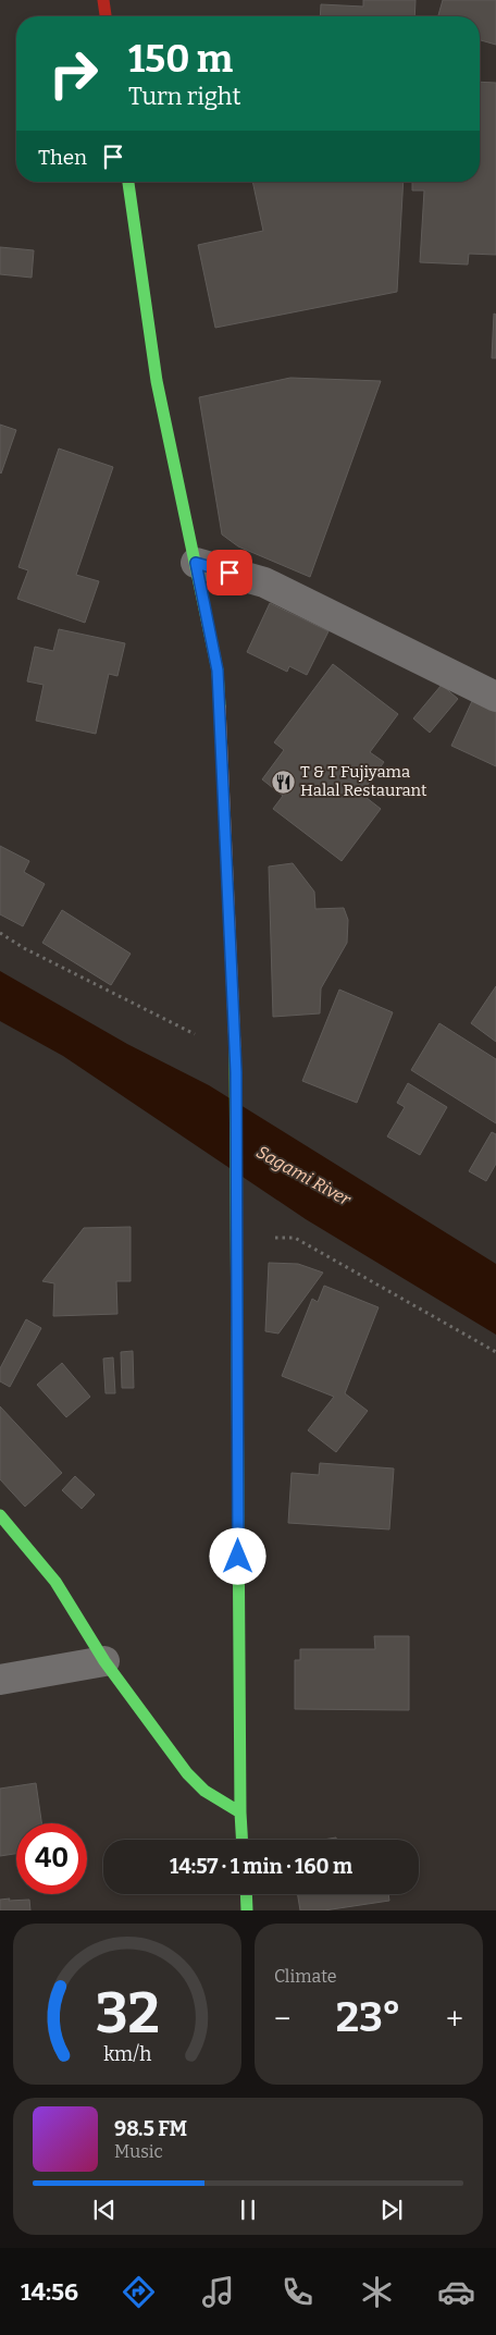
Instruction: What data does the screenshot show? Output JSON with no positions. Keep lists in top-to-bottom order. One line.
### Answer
{"water":["Sagami River"],"places":{"restaurant":["T & T Fujiyama Halal Restaurant"]},"page":{"turn":["150 m","Turn right"],"then":"Then","limit":"40","trip":"14:57 · 1 min · 160 m","tile":"Climate","heat":["−","23°","+"],"song":["98.5 FM","Music"],"tabs":"14:56","gauge":["32","km/h"]}}
